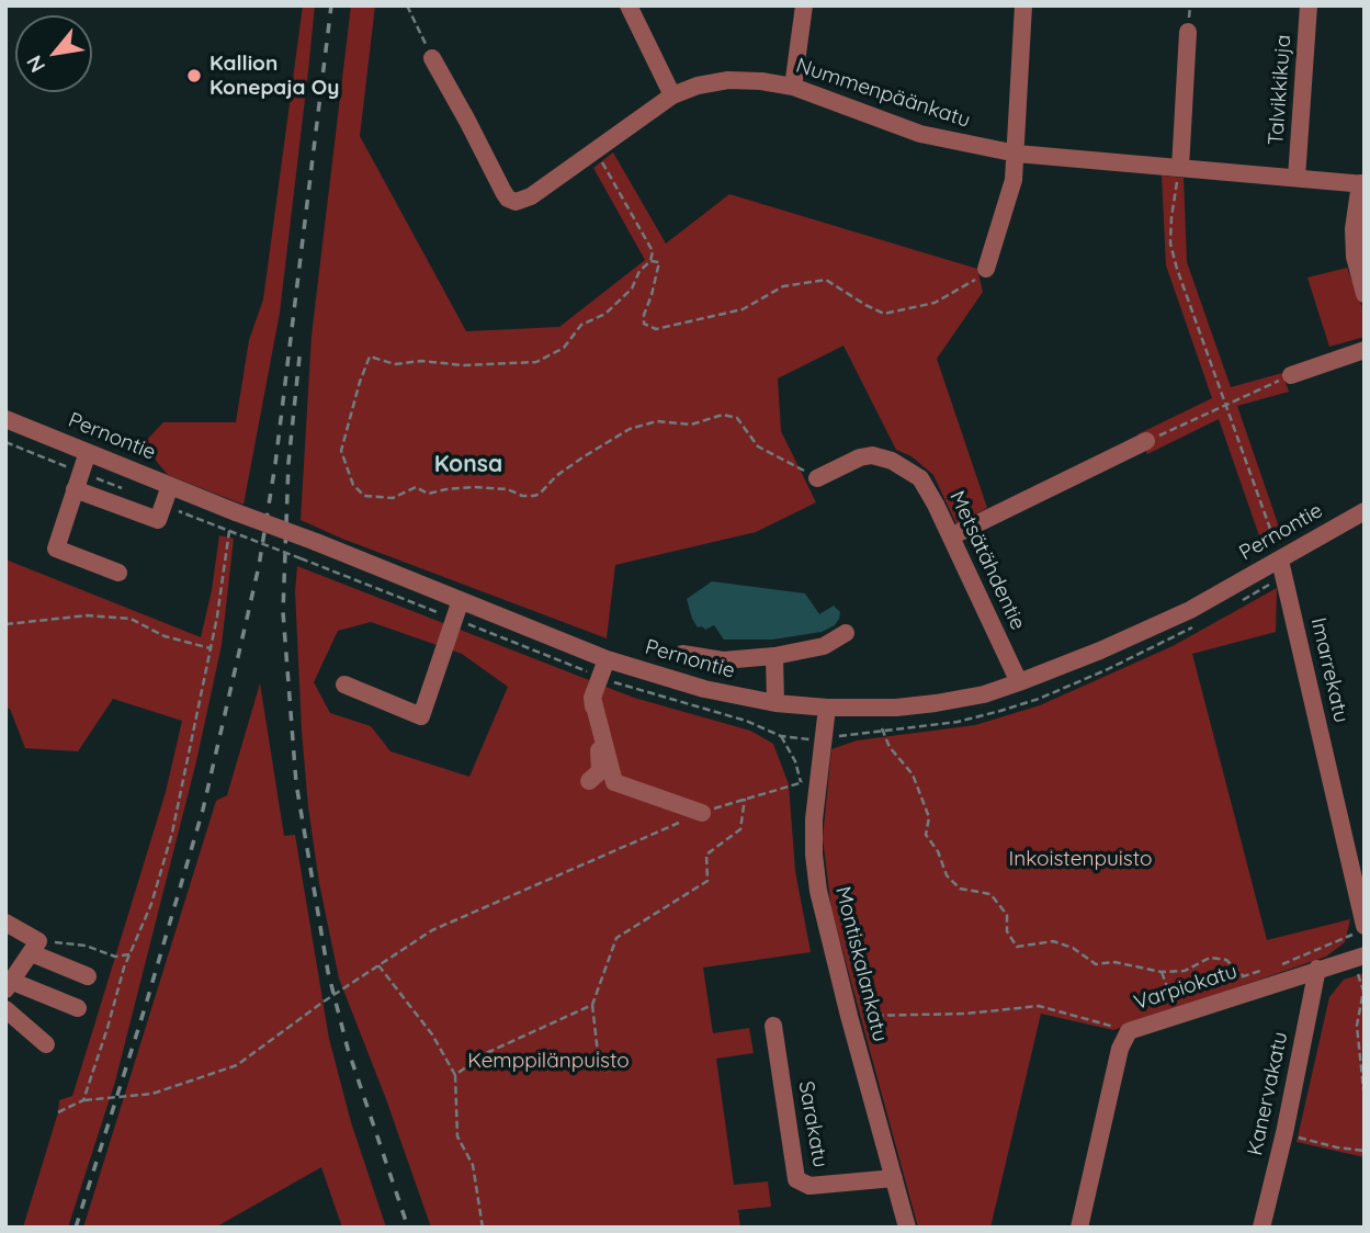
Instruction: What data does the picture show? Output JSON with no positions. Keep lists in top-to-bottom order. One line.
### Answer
{"streets":{"street":["Talvikkikuja","Nummenpäänkatu","Pernontie","Metsätähdentie","Imarrekatu","Montiskalankatu","Varpiokatu","Kanervakatu","Sarakatu"]},"crossings":[["Talvikkikuja","Nummenpäänkatu"],["Pernontie","Metsätähdentie"],["Pernontie","Imarrekatu"],["Pernontie","Montiskalankatu"],["Montiskalankatu","Sarakatu"],["Varpiokatu","Kanervakatu"]],"districts":["Konsa"],"parks":["Inkoistenpuisto","Kemppilänpuisto"],"places":["Kallion Konepaja Oy"],"north":"bottom left"}
